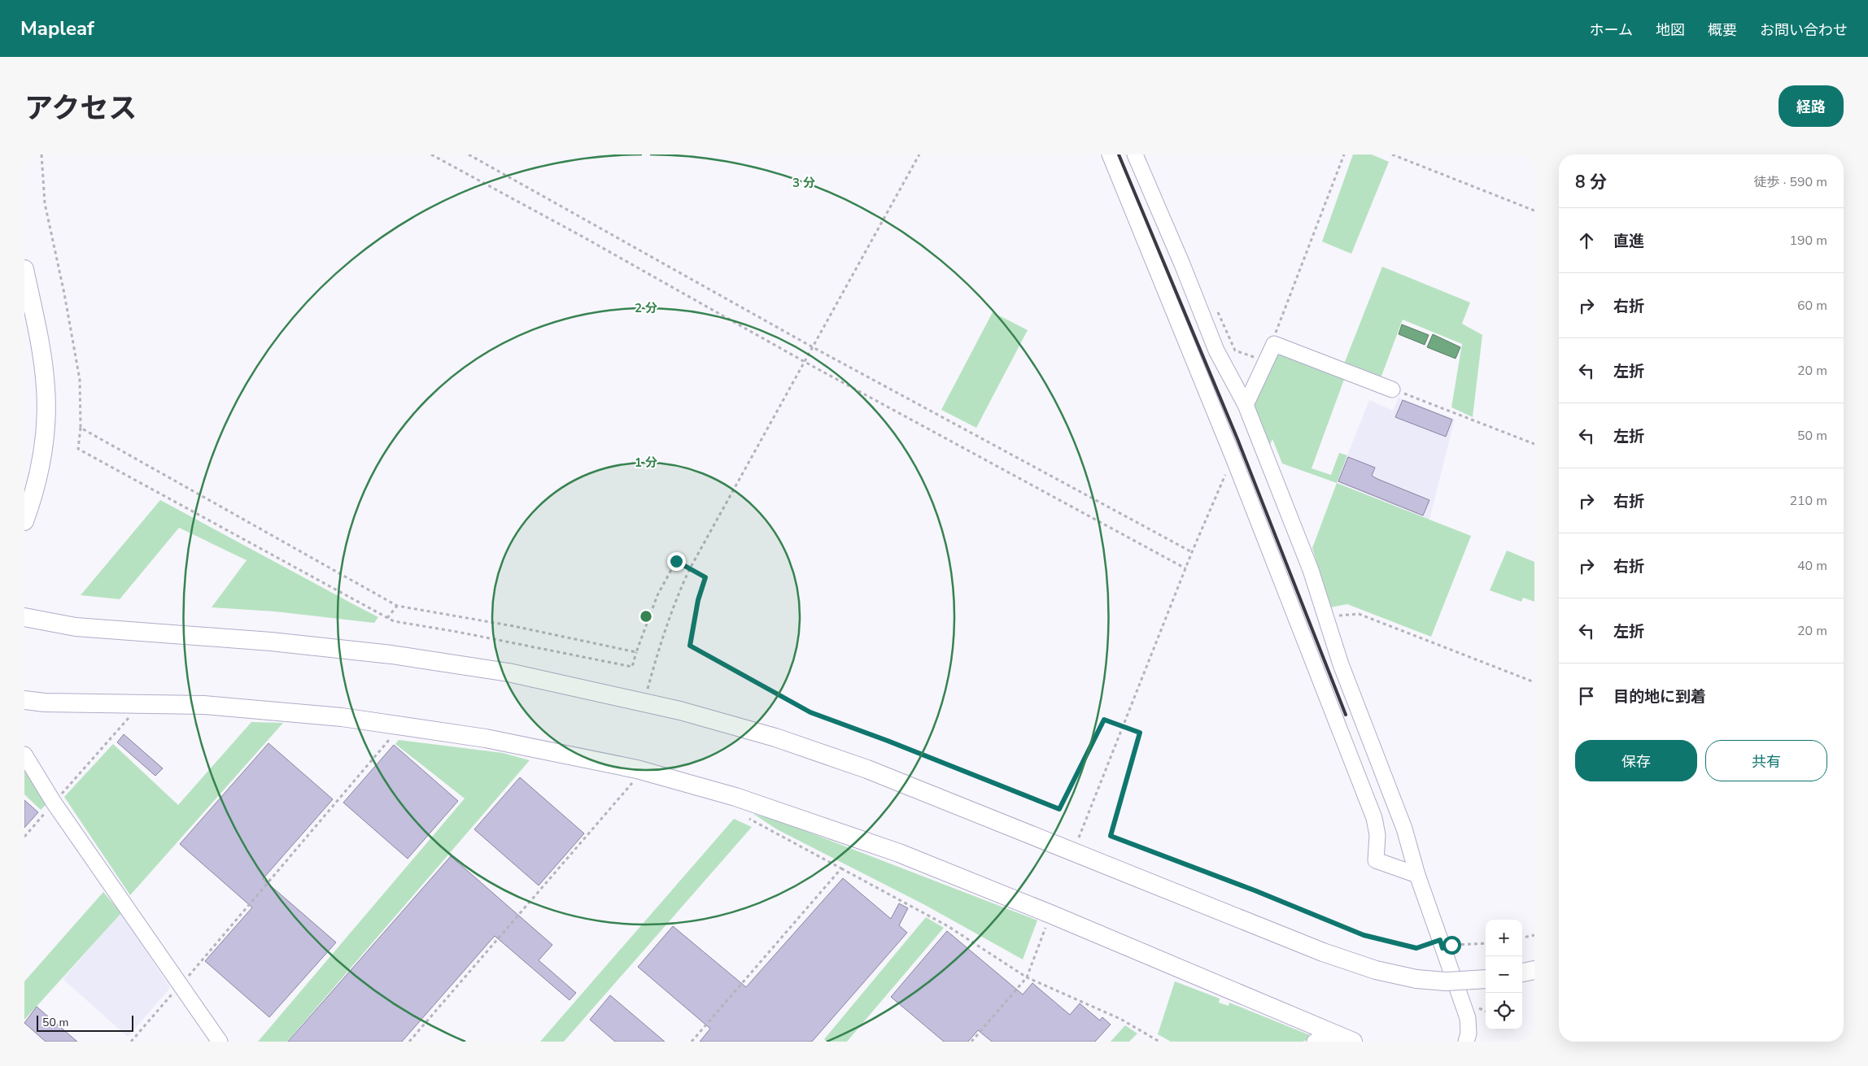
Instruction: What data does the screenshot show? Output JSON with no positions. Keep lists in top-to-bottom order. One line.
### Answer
{"scale_bar":"50 m","page":{"header":"Mapleaf","nav":["ホーム","地図","概要","お問い合わせ"],"title":"アクセス","buttons":["経路",["保存","共有"]],"heading":["8 分","徒歩 · 590 m"],"list":[["直進","190 m"],["右折","60 m"],["左折","20 m"],["左折","50 m"],["右折","210 m"],["右折","40 m"],["左折","20 m"],"目的地に到着"],"map_buttons":["+","−"],"scale":"50 m"},"rings":["3 分","2 分","1 分"]}
